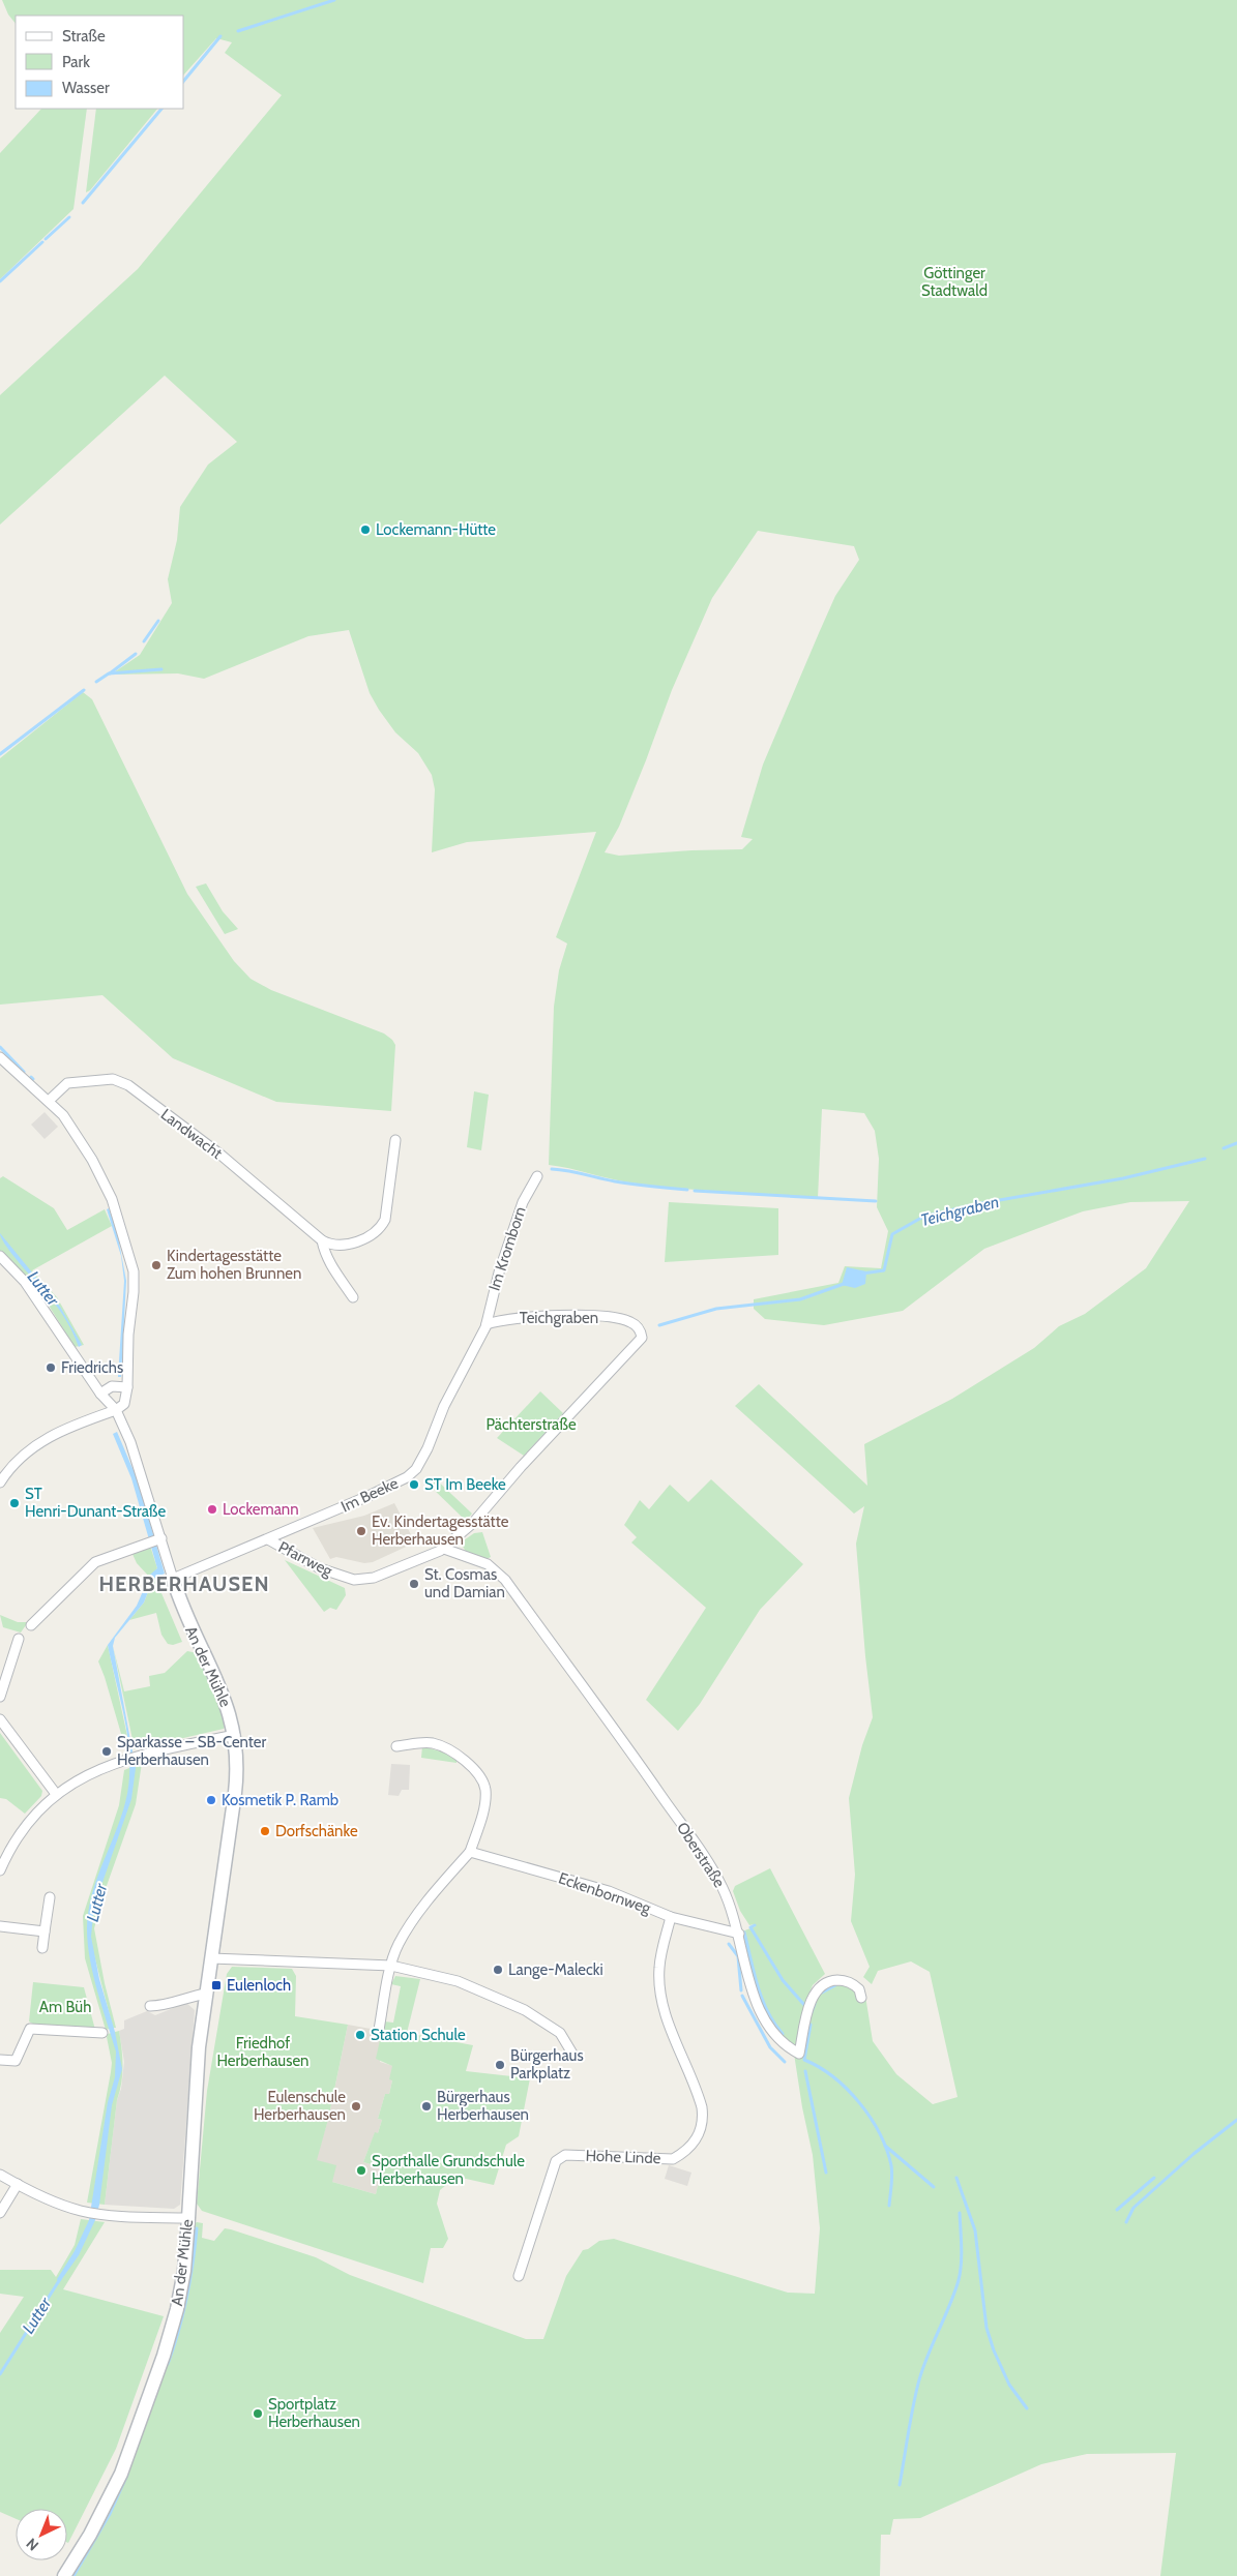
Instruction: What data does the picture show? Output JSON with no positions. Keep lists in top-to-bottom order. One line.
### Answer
{"streets":{"street":["Landwacht","Im Kromborn","Teichgraben","Im Beeke","Pfarrweg","An der Mühle","Oberstraße","Eckenbornweg","Hohe Linde"]},"crossings":[["Im Kromborn","Teichgraben"],["Im Kromborn","Im Beeke"],["Teichgraben","Im Beeke"],["Teichgraben","Pfarrweg"],["Teichgraben","Oberstraße"],["Im Beeke","Pfarrweg"],["Im Beeke","An der Mühle"],["Pfarrweg","Oberstraße"],["Oberstraße","Eckenbornweg"],["Eckenbornweg","Hohe Linde"]],"districts":["HERBERHAUSEN"],"water":["Teichgraben","Lutter"],"parks":["Göttinger Stadtwald","Pächterstraße","Am Büh","Friedhof Herberhausen"],"places":{"other":["Lockemann-Hütte","Kindertagesstätte Zum hohen Brunnen","Friedrichs","ST Im Beeke","ST Henri-Dunant-Straße","Lockemann","Ev. Kindertagesstätte Herberhausen","St. Cosmas und Damian","Sparkasse – SB-Center Herberhausen","Kosmetik P. Ramb","Dorfschänke","Lange-Malecki","Station Schule","Bürgerhaus Parkplatz","Eulenschule Herberhausen","Bürgerhaus Herberhausen","Sporthalle Grundschule Herberhausen","Sportplatz Herberhausen"],"transit":["Eulenloch"]},"legend":["Straße","Park","Wasser"],"north":"bottom left"}
